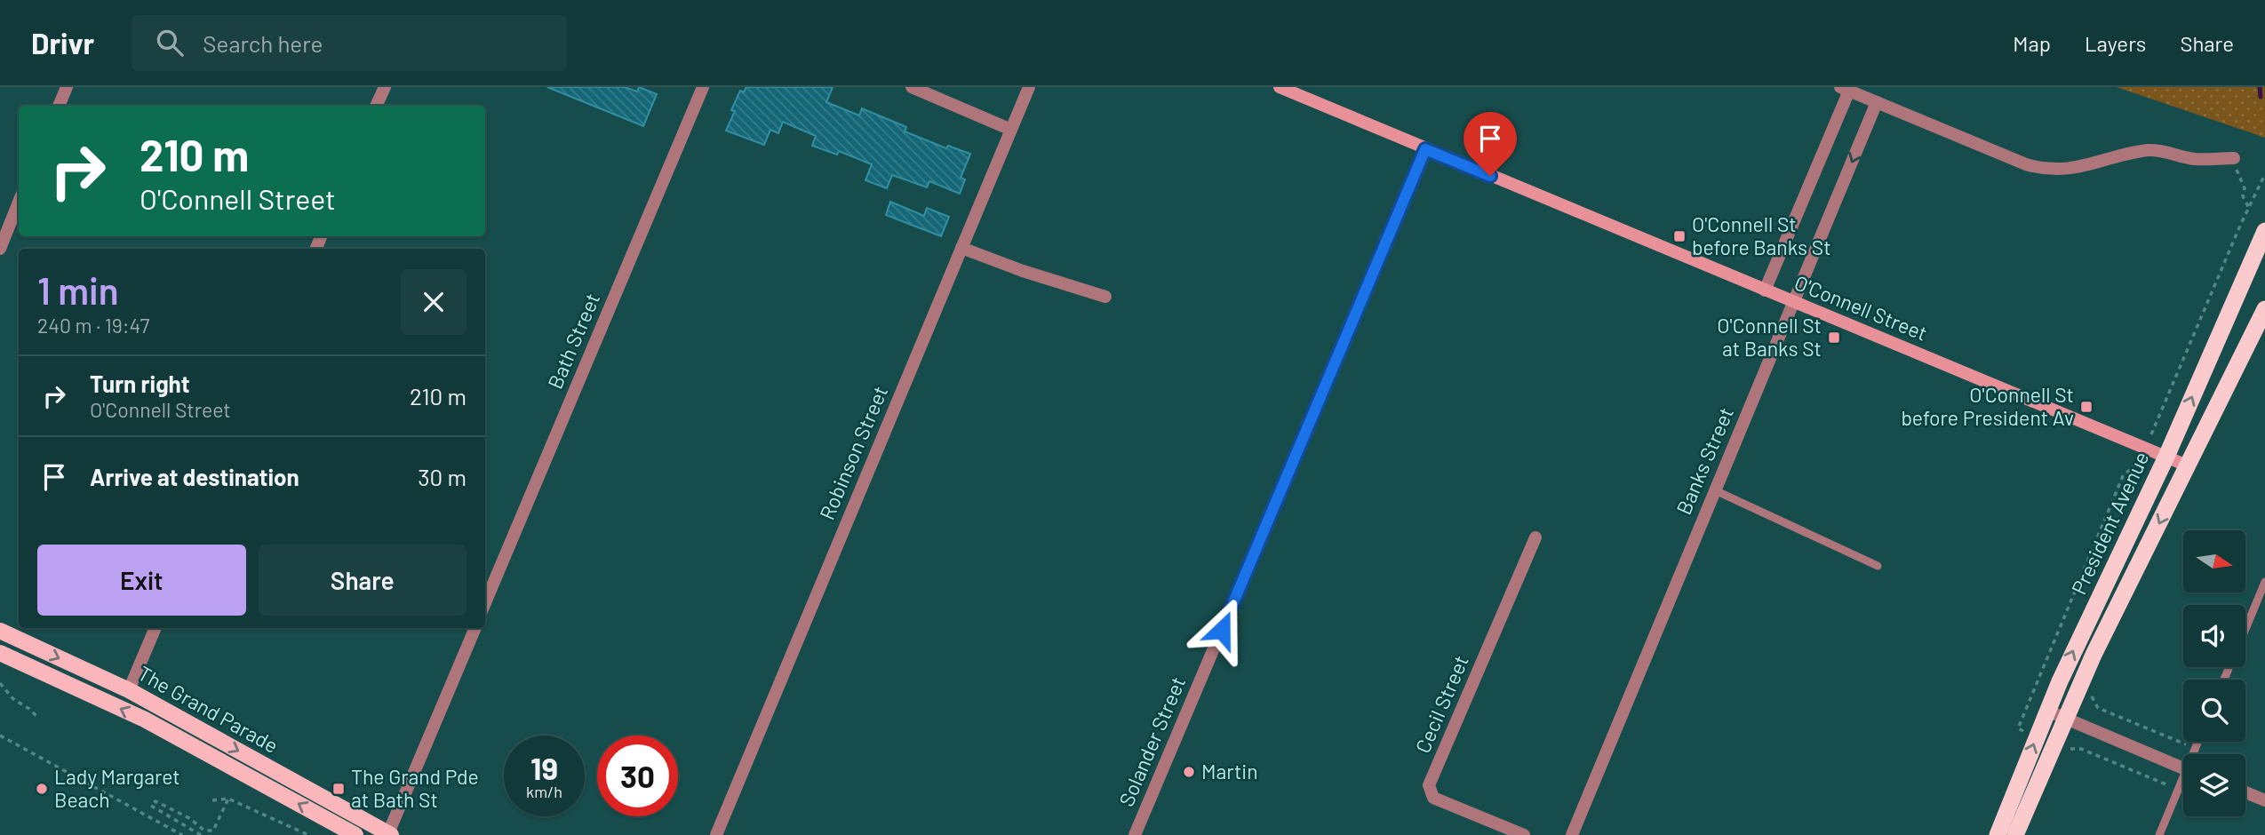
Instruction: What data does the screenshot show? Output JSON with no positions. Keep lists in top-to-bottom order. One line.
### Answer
{"streets":{"highway":["President Avenue"],"main road":["O'Connell Street","The Grand Parade"],"street":["Bath Street","Robinson Street","Banks Street","Cecil Street","Solander Street"]},"crossings":[["O'Connell Street","Banks Street"],["O'Connell Street","President Avenue"],["O'Connell Street","Solander Street"]],"places":{"transit":["O'Connell St before Banks St","O'Connell St at Banks St","O'Connell St before President Av","The Grand Pde at Bath St"],"other":["Martin","Lady Margaret Beach"]},"north":"right","page":{"header":"Drivr","search":"Search here","nav":["Map","Layers","Share"],"turn":["210 m","O'Connell Street"],"heading":["1 min","240 m · 19:47"],"list":[{"name":"Turn right","note":"O'Connell Street","value":"210 m"},{"name":"Arrive at destination","value":"30 m"}],"buttons":["Exit","Share"],"speed":"19 km/h","limit":"30"}}
